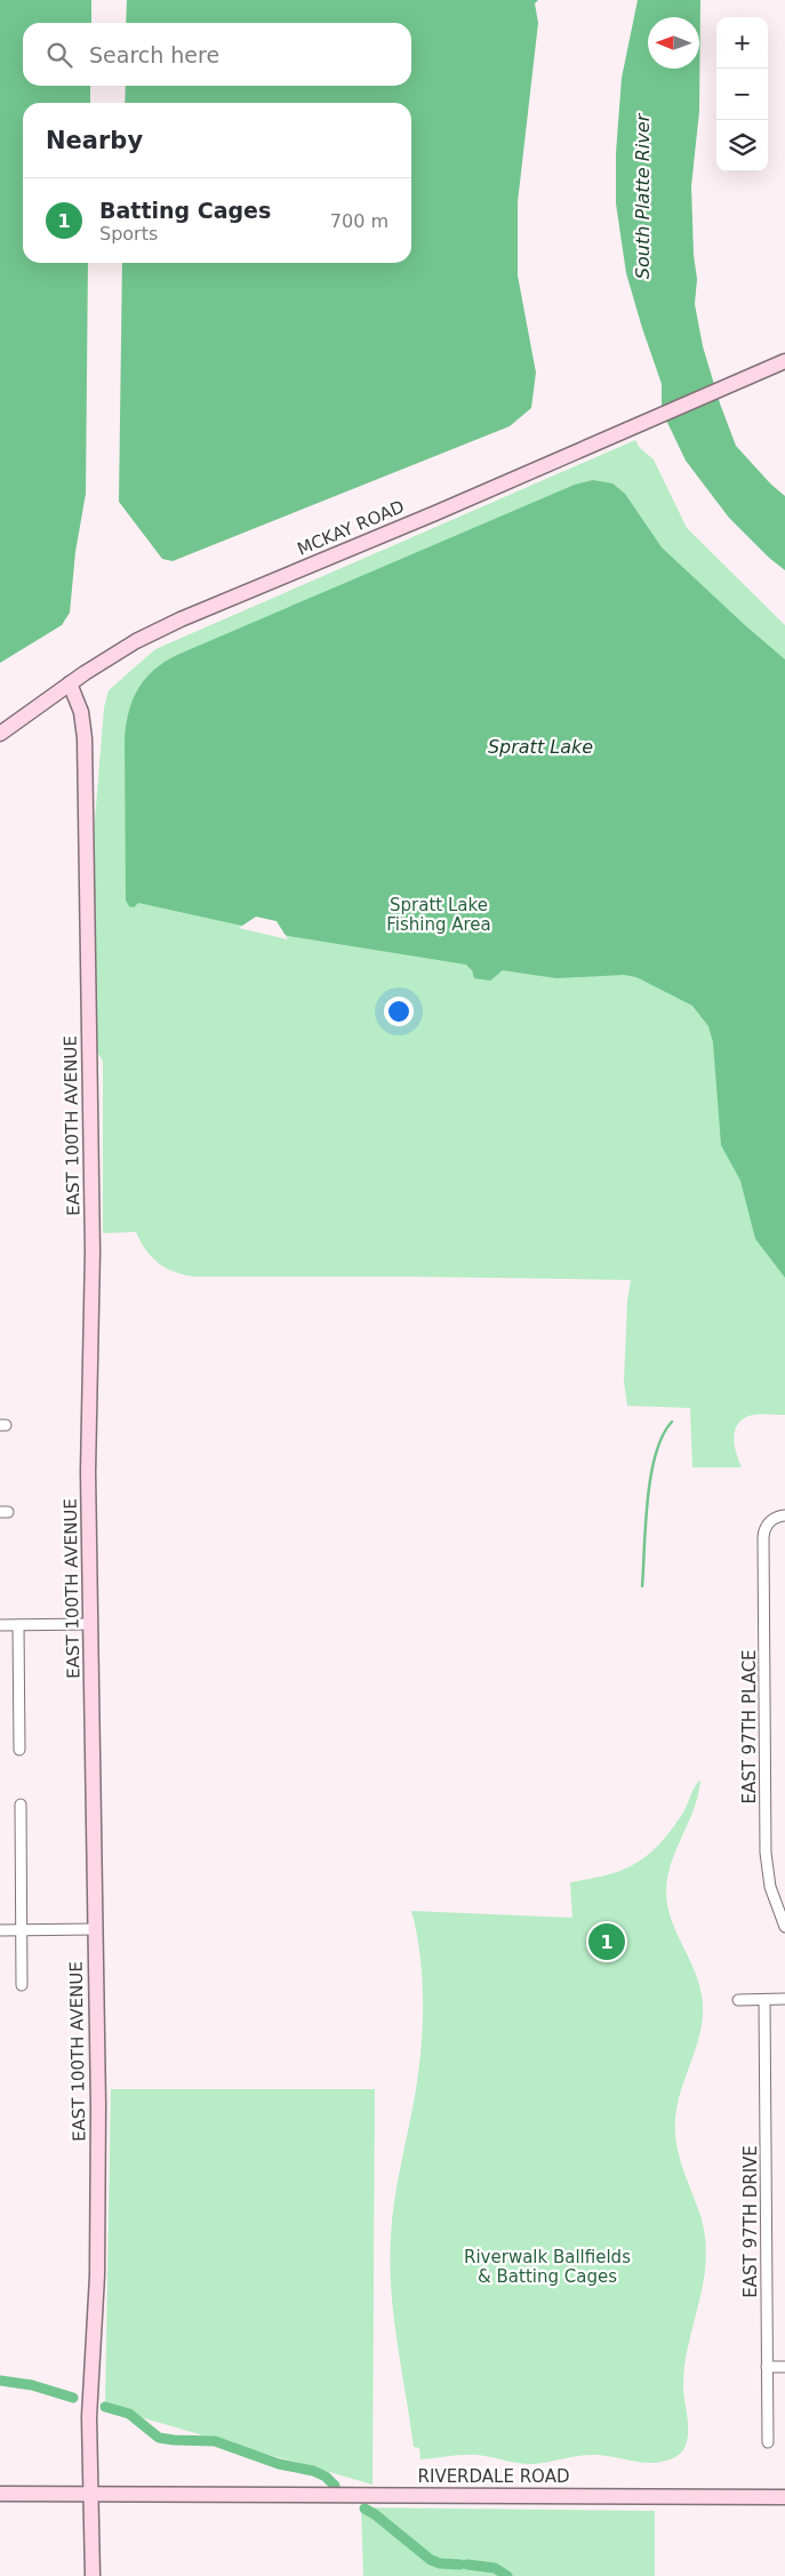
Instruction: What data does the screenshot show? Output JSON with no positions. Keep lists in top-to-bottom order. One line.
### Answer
{"streets":{"street":["MCKAY ROAD","EAST 100TH AVENUE","EAST 97TH PLACE","EAST 97TH DRIVE","RIVERDALE ROAD"]},"crossings":[["MCKAY ROAD","EAST 100TH AVENUE"],["EAST 100TH AVENUE","RIVERDALE ROAD"]],"water":["South Platte River","Spratt Lake"],"parks":["Spratt Lake Fishing Area","Riverwalk Ballfields & Batting Cages"],"north":"left","page":{"map_buttons":["+","−"],"search":"Search here","heading":"Nearby","list":[{"mark":"1","name":"Batting Cages","note":"Sports","value":"700 m"}],"pins":"1"}}
